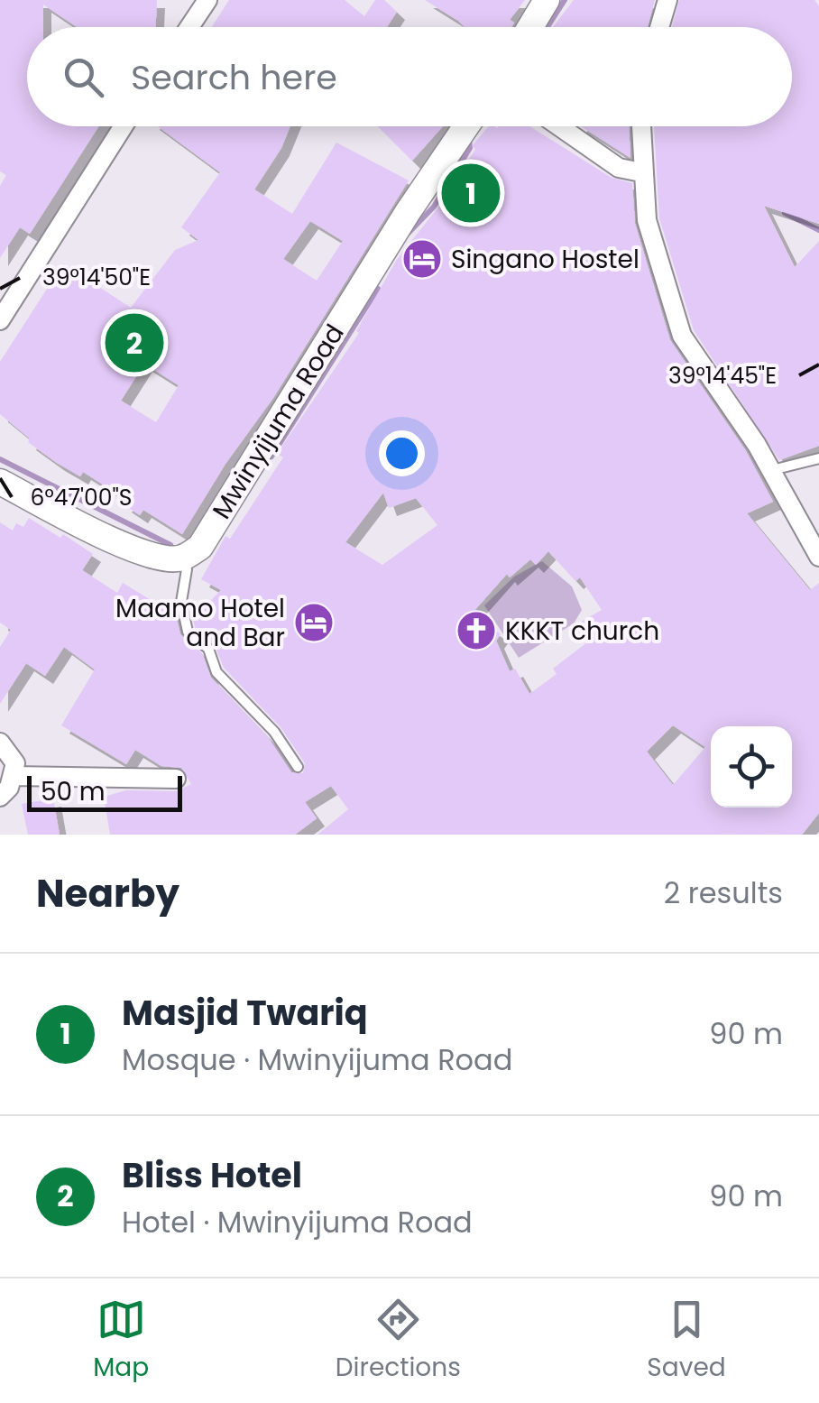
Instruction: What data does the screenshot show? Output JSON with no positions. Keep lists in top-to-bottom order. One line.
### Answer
{"streets":{"street":["Mwinyijuma Road"]},"places":{"hotel":["Singano Hostel","Maamo Hotel and Bar"],"church":["KKKT church"]},"scale_bar":"50 m","page":{"search":"Search here","pins":["1","2"],"scale":"50 m","heading":["Nearby","2 results"],"list":[{"mark":"1","name":"Masjid Twariq","note":"Mosque · Mwinyijuma Road","value":"90 m"},{"mark":"2","name":"Bliss Hotel","note":"Hotel · Mwinyijuma Road","value":"90 m"}],"nav":["Map","Directions","Saved"]},"coordinates":["39°14'50\"E","39°14'45\"E","6°47'00\"S"]}
